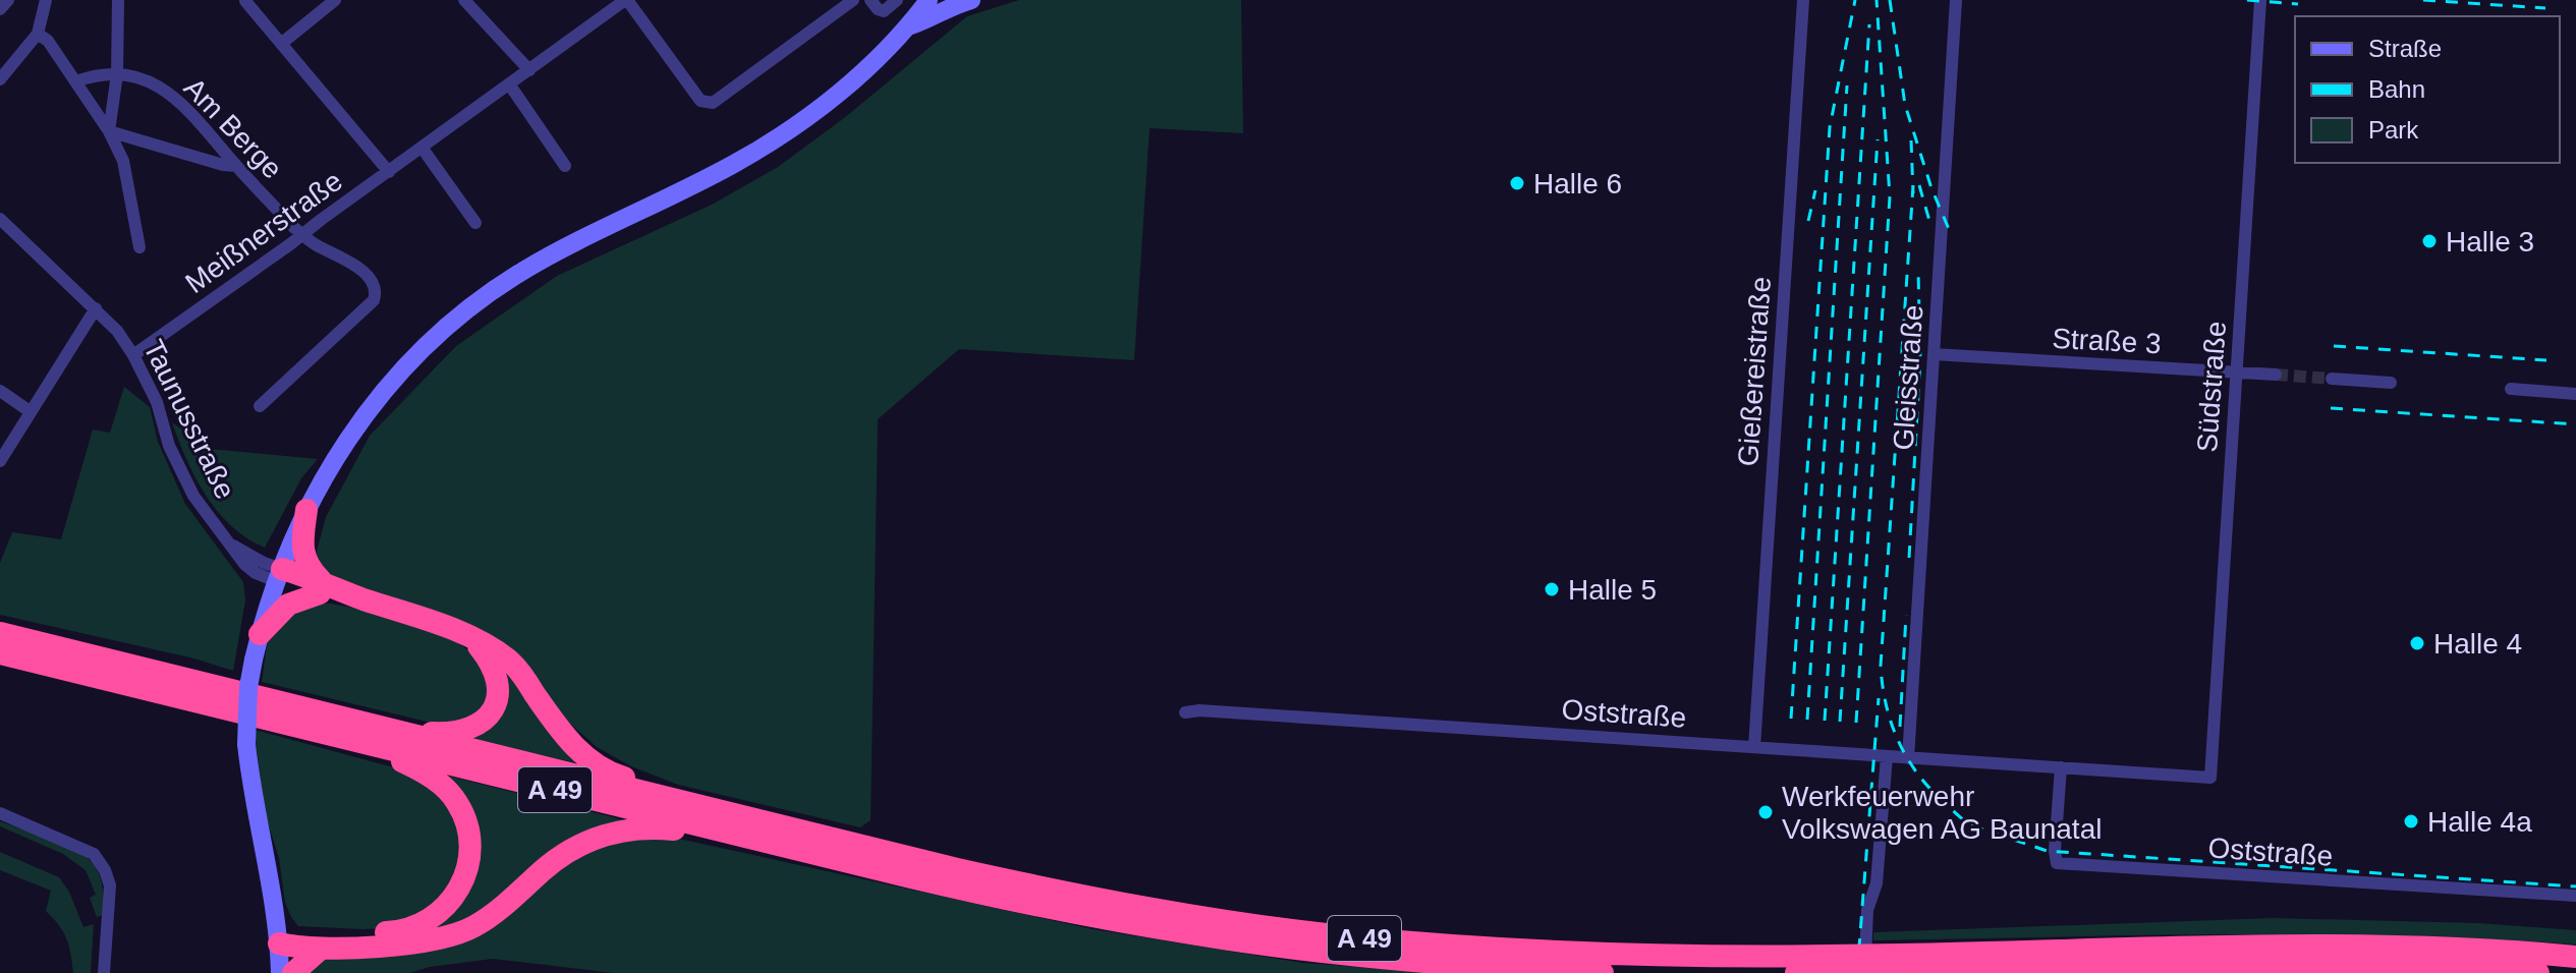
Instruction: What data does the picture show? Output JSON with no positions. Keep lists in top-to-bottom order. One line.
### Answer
{"streets":{"highway":["A 49"],"street":["Am Berge","Meißnerstraße","Straße 3","Gießereistraße","Gleisstraße","Südstraße","Taunusstraße","Oststraße"]},"crossings":[["Am Berge","Meißnerstraße"],["Meißnerstraße","Taunusstraße"],["Straße 3","Gleisstraße"],["Straße 3","Südstraße"],["Gießereistraße","Oststraße"],["Gleisstraße","Oststraße"],["Südstraße","Oststraße"]],"places":["Halle 6","Halle 3","Halle 5","Halle 4","Werkfeuerwehr Volkswagen AG Baunatal","Halle 4a"],"legend":["Straße","Bahn","Park"]}
